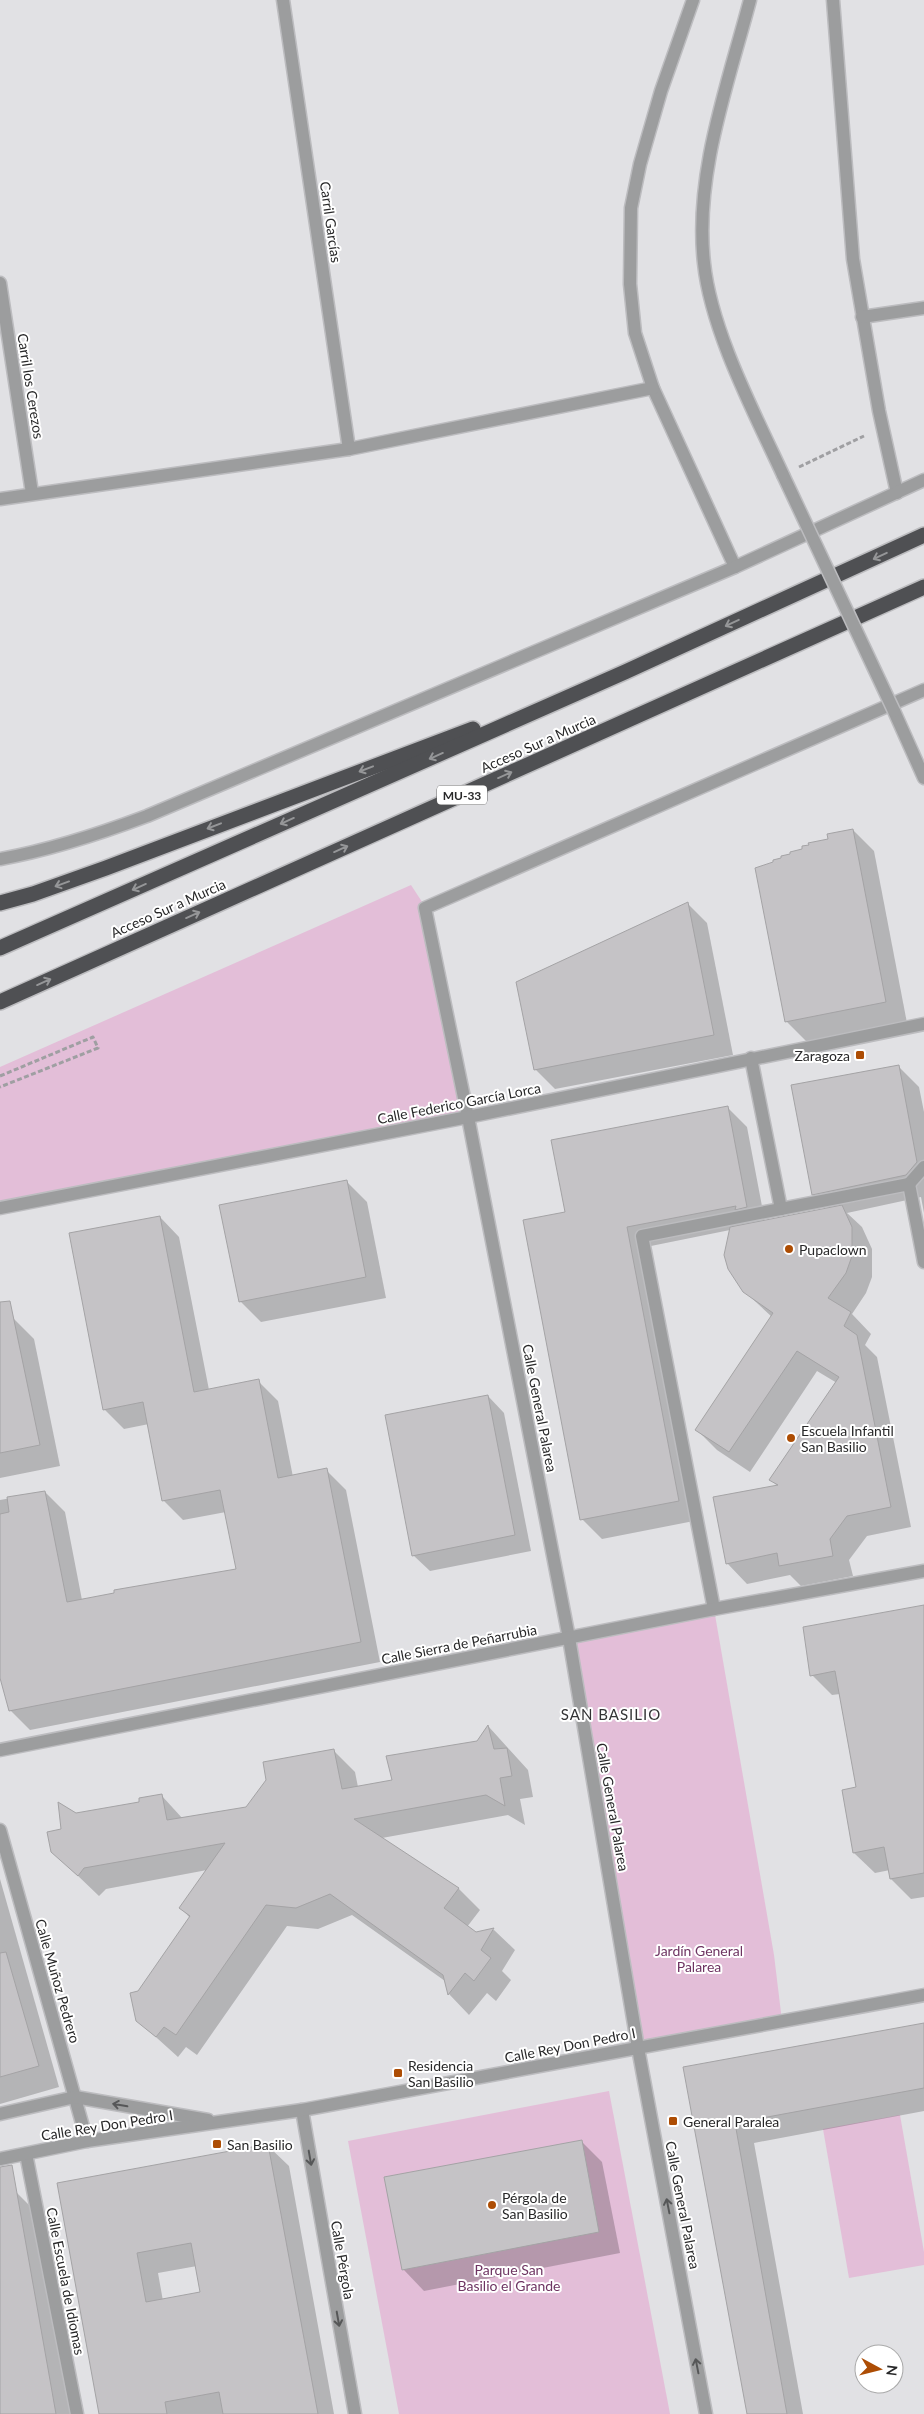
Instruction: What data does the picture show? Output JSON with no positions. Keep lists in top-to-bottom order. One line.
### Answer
{"streets":{"highway":["Acceso Sur a Murcia","MU-33"],"street":["Carril Garcías","Carril los Cerezos","Calle Federico García Lorca","Calle General Palarea","Calle Sierra de Peñarrubia","Calle Muñoz Pedrero","Calle Rey Don Pedro I","Calle Pérgola","Calle Escuela de Idiomas"]},"crossings":[["Calle Federico García Lorca","Calle General Palarea"],["Calle General Palarea","Calle Sierra de Peñarrubia"],["Calle General Palarea","Calle Rey Don Pedro I"],["Calle Muñoz Pedrero","Calle Rey Don Pedro I"],["Calle Rey Don Pedro I","Calle Pérgola"],["Calle Rey Don Pedro I","Calle Escuela de Idiomas"]],"one_way":["Calle Pérgola"],"districts":["SAN BASILIO"],"parks":["Jardín General Palarea","Parque San Basilio el Grande"],"places":{"transit":["Zaragoza","Residencia San Basilio","General Paralea","San Basilio"],"other":["Pupaclown","Escuela Infantil San Basilio","Pérgola de San Basilio"]},"north":"right"}
